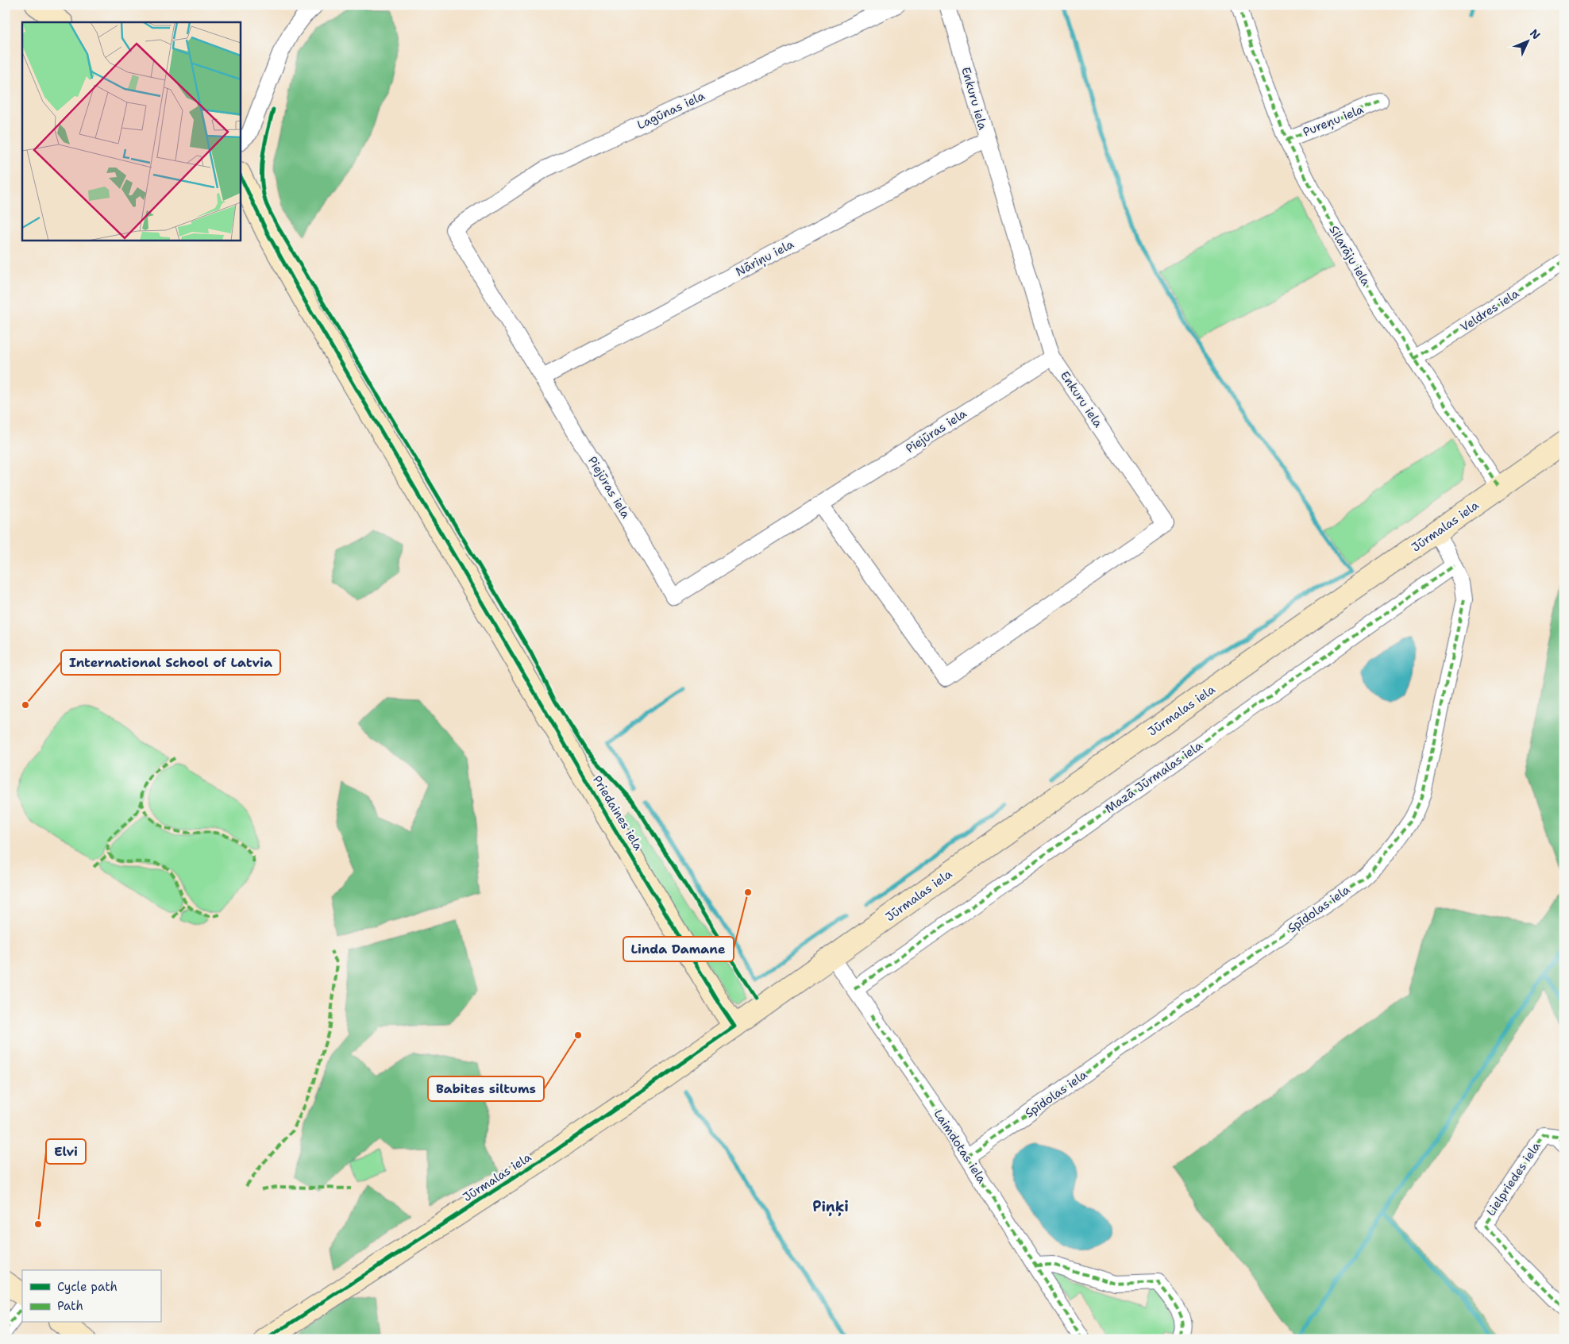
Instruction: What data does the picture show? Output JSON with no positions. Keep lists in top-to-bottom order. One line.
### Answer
{"streets":{"main road":["Jūrmalas iela","Priedaines iela"],"street":["Enkuru iela","Lagūnas iela","Pureņu iela","Silarāju iela","Nāriņu iela","Veldres iela","Piejūras iela","Mazā Jūrmalas iela","Spīdolas iela","Laimdotas iela","Lielpriedes iela"]},"crossings":[["Enkuru iela","Nāriņu iela"],["Enkuru iela","Piejūras iela"],["Lagūnas iela","Piejūras iela"],["Pureņu iela","Silarāju iela"],["Silarāju iela","Veldres iela"],["Silarāju iela","Jūrmalas iela"],["Nāriņu iela","Piejūras iela"],["Jūrmalas iela","Priedaines iela"],["Jūrmalas iela","Spīdolas iela"],["Jūrmalas iela","Laimdotas iela"],["Mazā Jūrmalas iela","Spīdolas iela"],["Mazā Jūrmalas iela","Laimdotas iela"],["Spīdolas iela","Laimdotas iela"]],"districts":["Piņķi"],"places":["International School of Latvia","Linda Damane","Babites siltums","Elvi"],"legend":["Cycle path","Path"],"north":"top right"}
